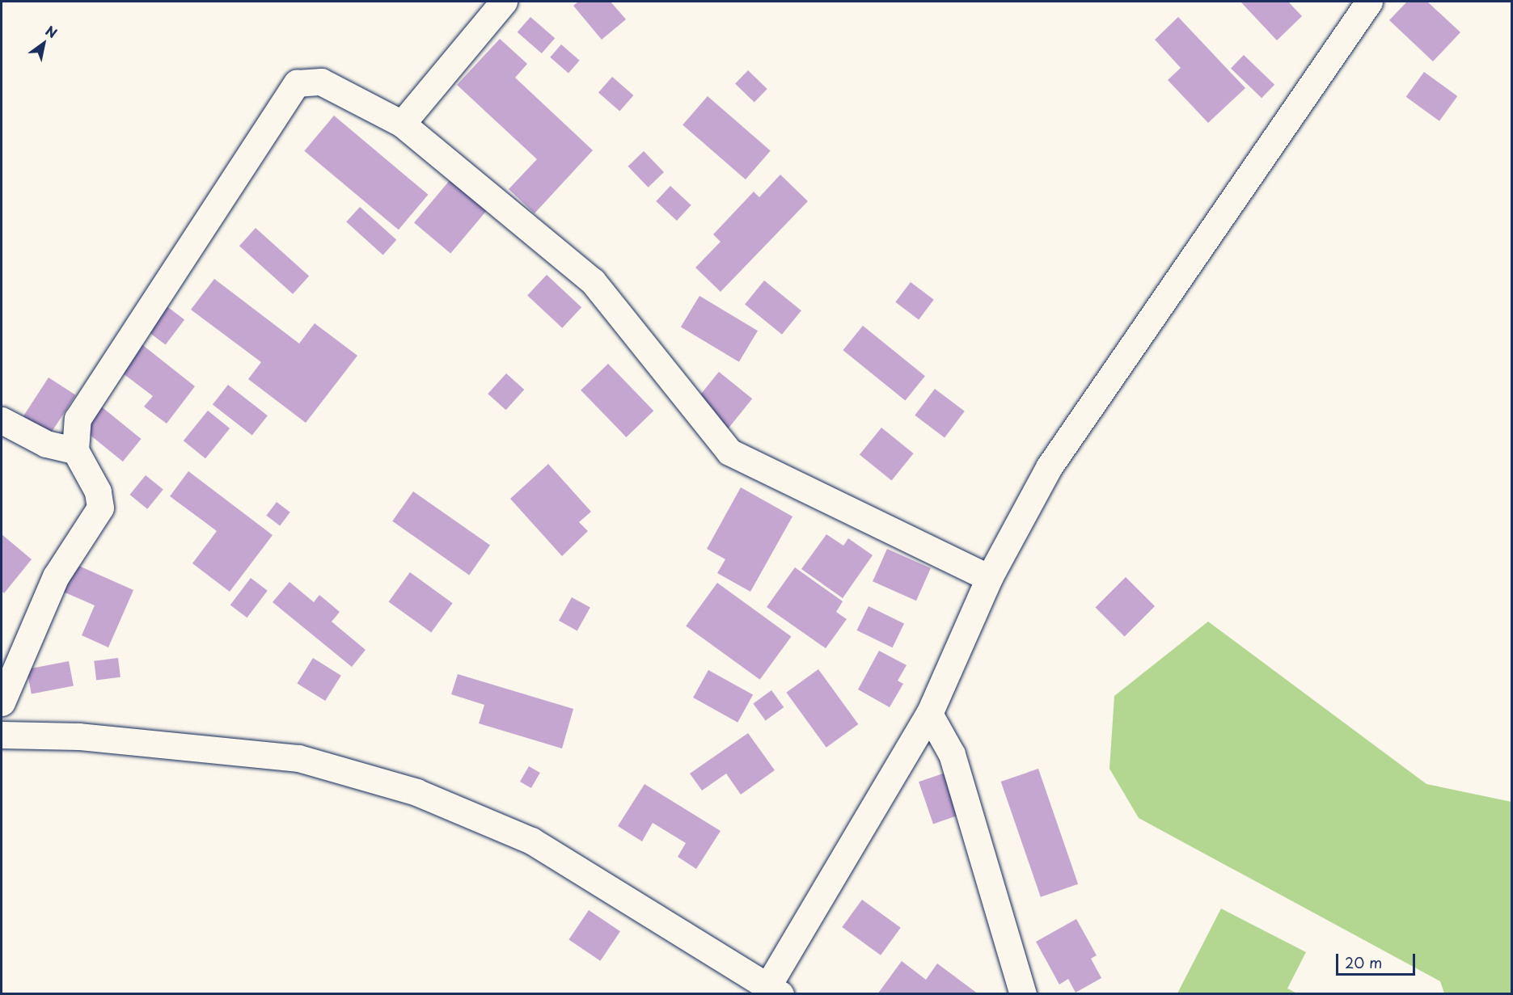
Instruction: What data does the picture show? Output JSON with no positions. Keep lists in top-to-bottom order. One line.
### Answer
{"scale_bar":"20 m","north":"top right"}
